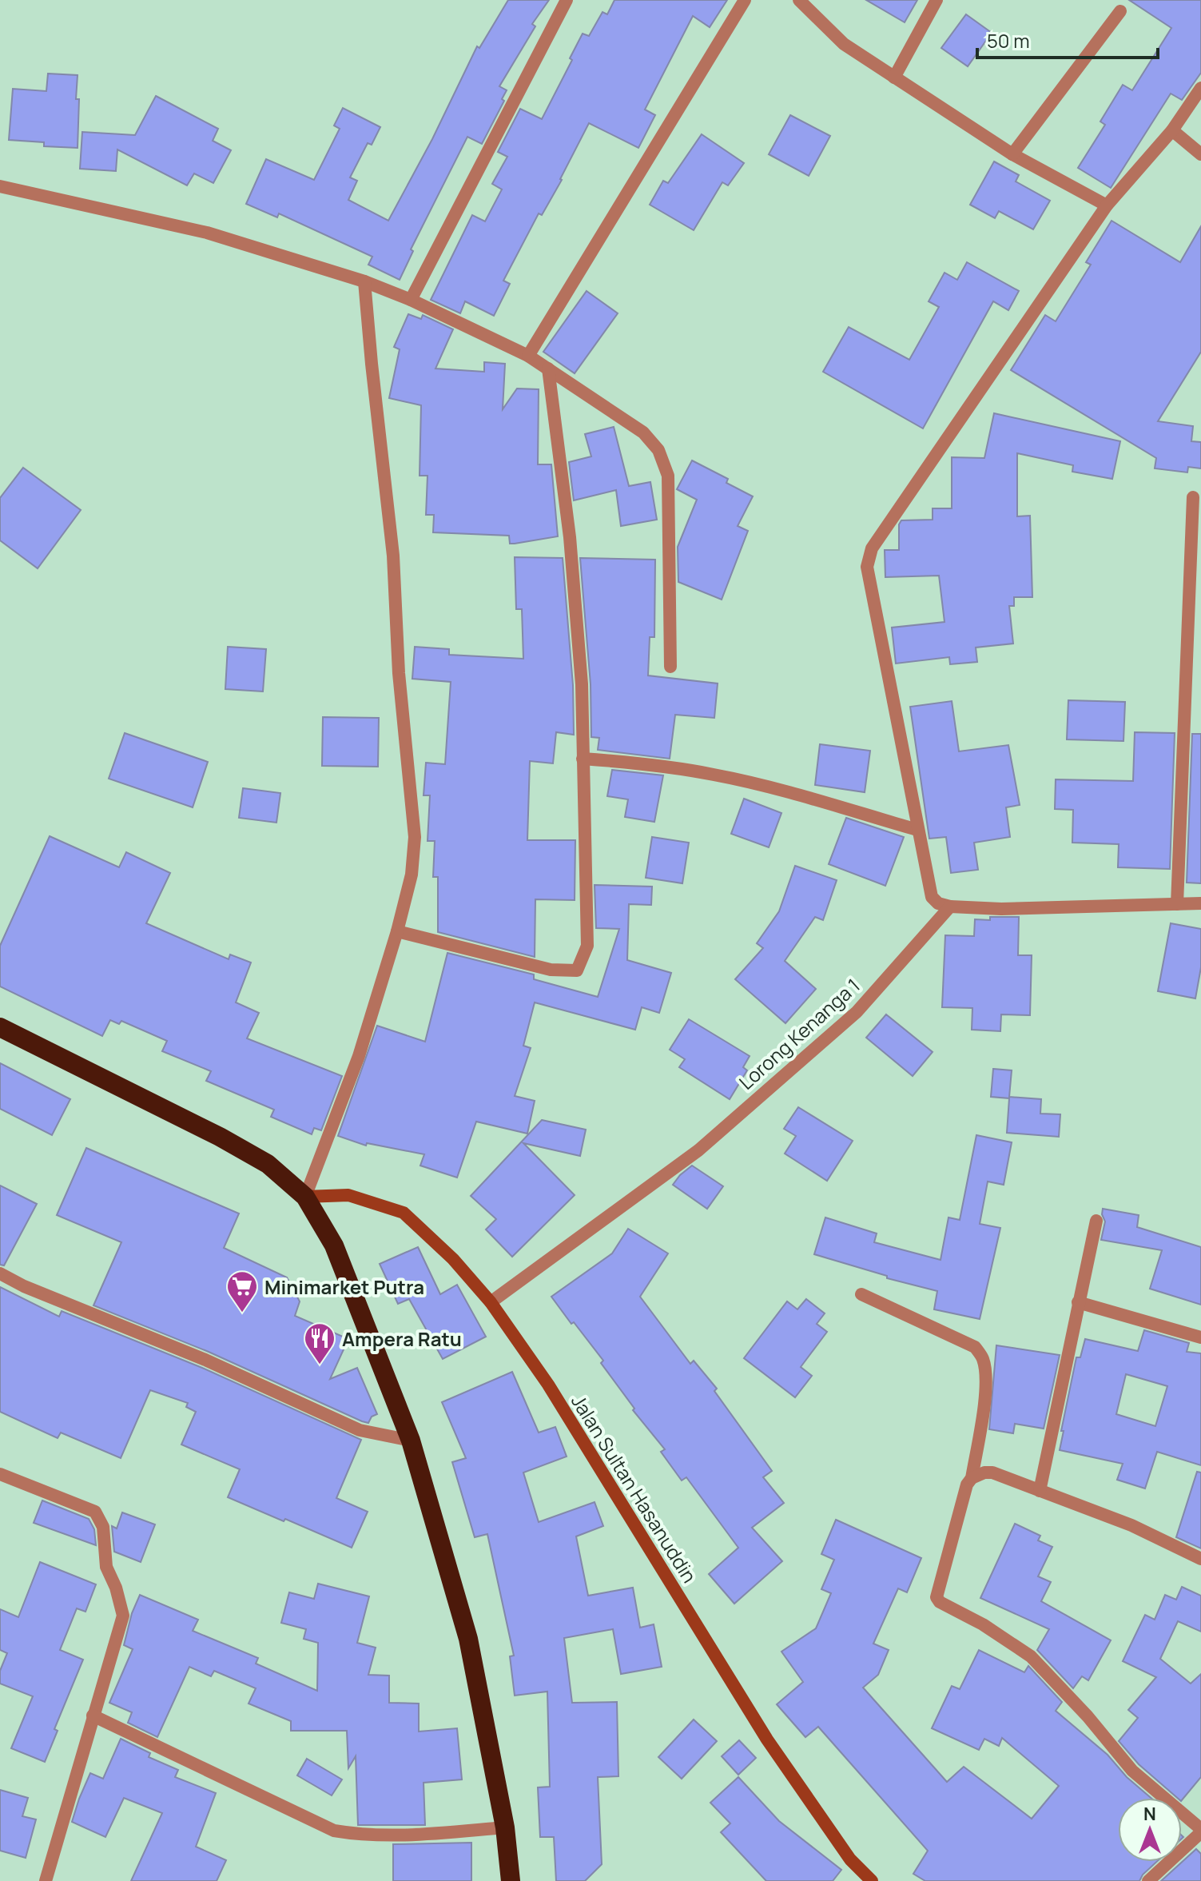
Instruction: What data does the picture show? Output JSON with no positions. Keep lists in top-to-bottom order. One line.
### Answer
{"streets":{"street":["Lorong Kenanga 1","Jalan Sultan Hasanuddin"]},"crossings":[["Lorong Kenanga 1","Jalan Sultan Hasanuddin"]],"places":{"supermarket":["Minimarket Putra"],"restaurant":["Ampera Ratu"]},"scale_bar":"50 m","north":"top"}
